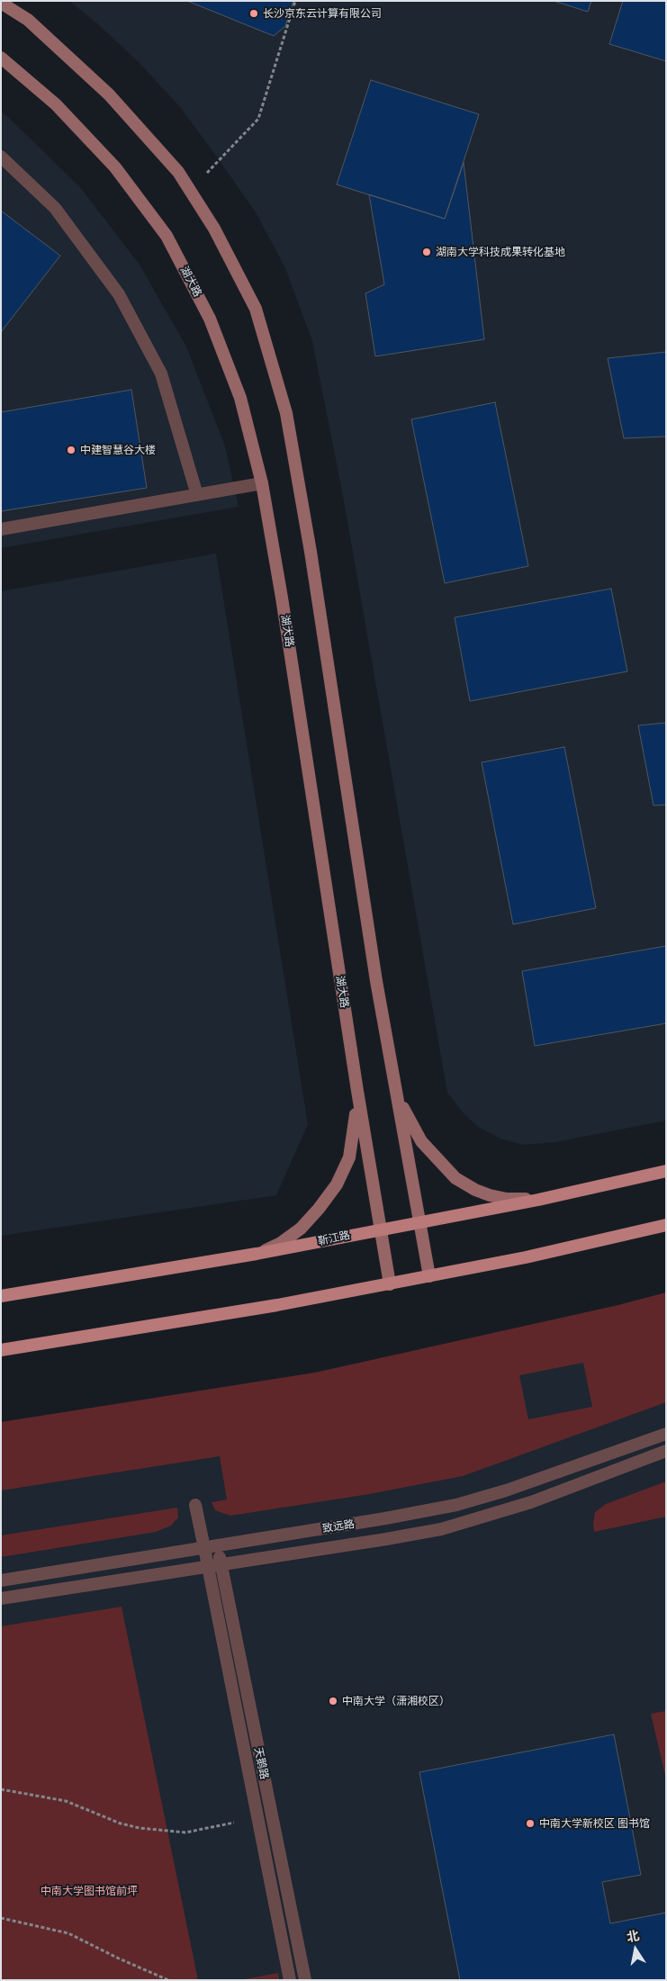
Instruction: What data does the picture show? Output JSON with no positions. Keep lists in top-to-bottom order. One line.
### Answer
{"streets":{"main road":["湖大路","靳江路"],"street":["致远路","天鹅路"]},"crossings":[["湖大路","靳江路"],["致远路","天鹅路"]],"parks":["中南大学图书馆前坪"],"places":["长沙京东云计算有限公司","湖南大学科技成果转化基地","中建智慧谷大楼","中南大学（潇湘校区）","中南大学新校区 图书馆"],"north":"top"}
